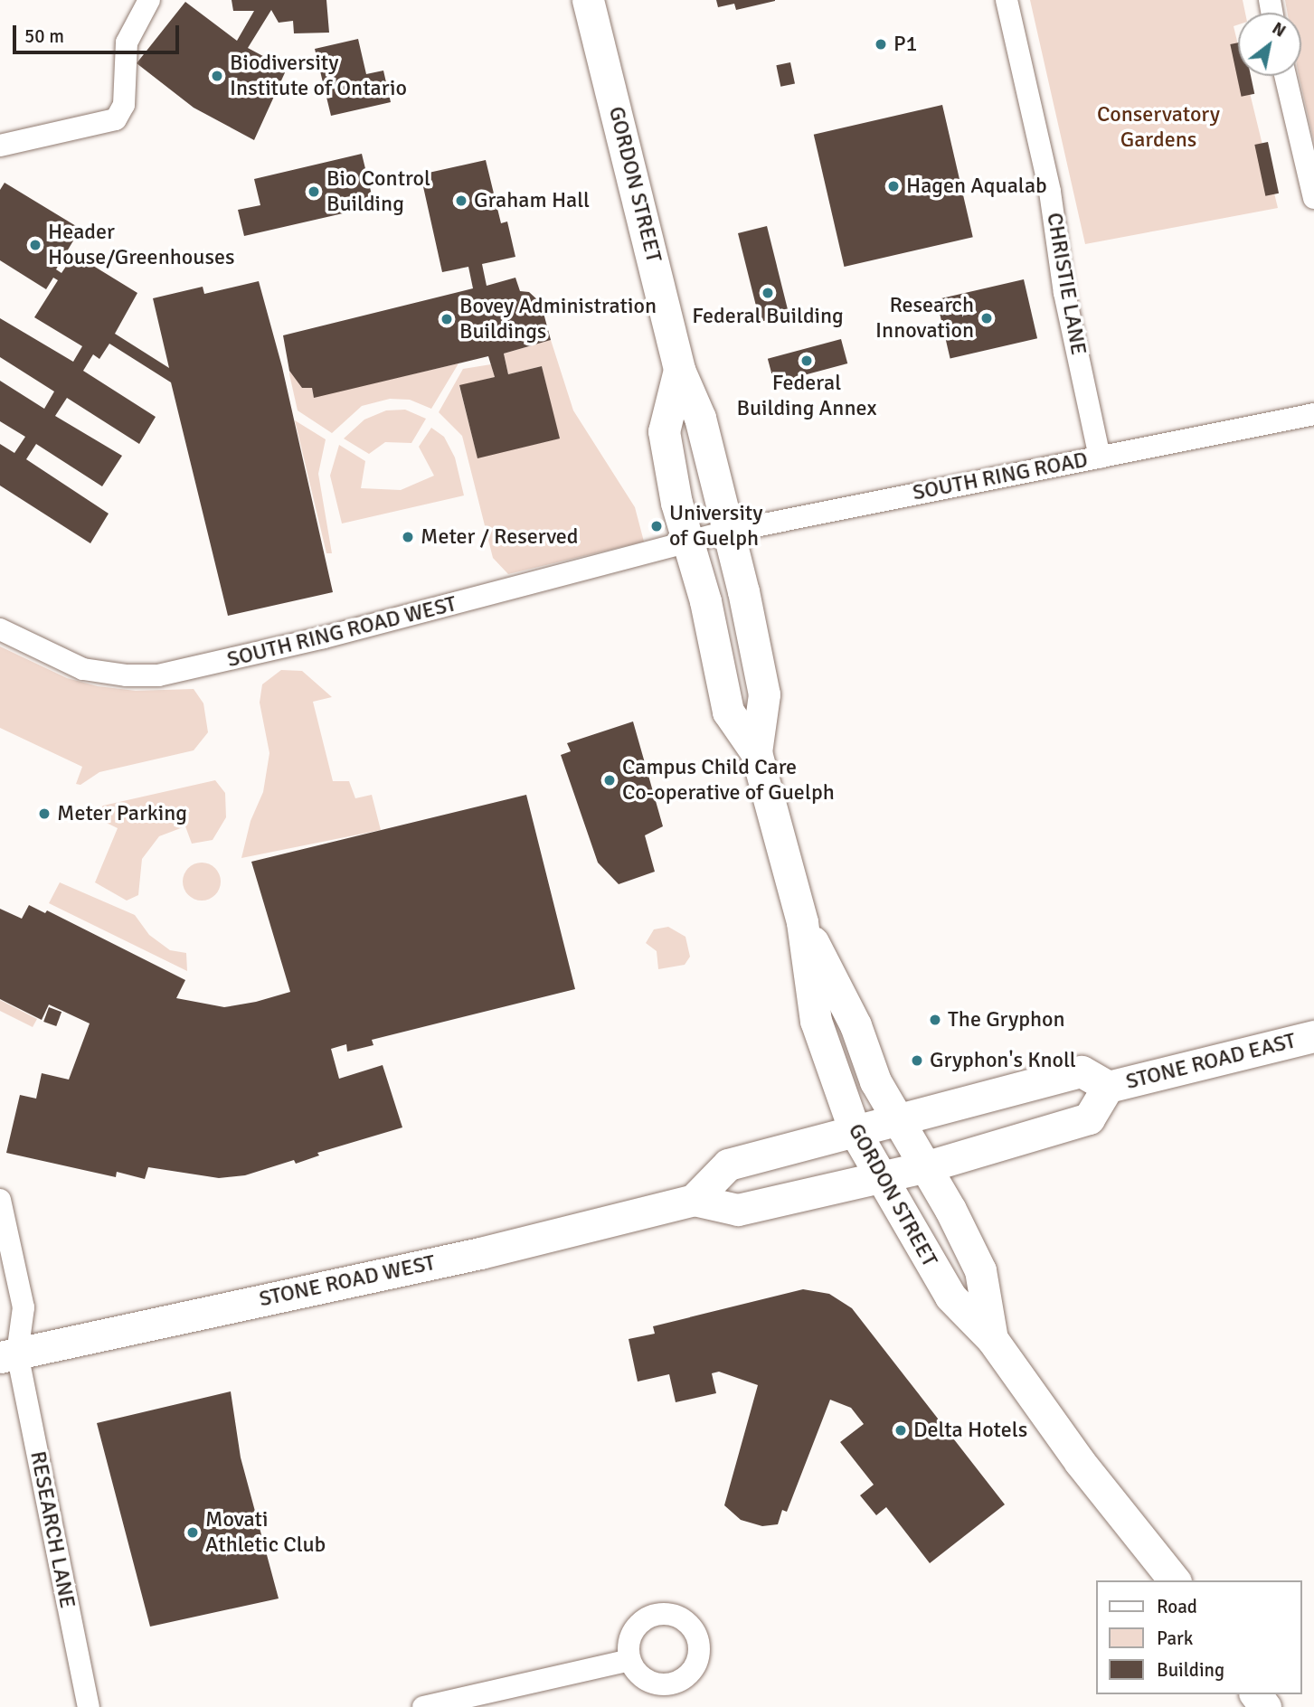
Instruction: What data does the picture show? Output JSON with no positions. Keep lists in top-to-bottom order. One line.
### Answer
{"streets":{"main road":["GORDON STREET","STONE ROAD EAST","STONE ROAD WEST"],"street":["CHRISTIE LANE","SOUTH RING ROAD","SOUTH RING ROAD WEST","RESEARCH LANE"]},"crossings":[["GORDON STREET","SOUTH RING ROAD"],["GORDON STREET","SOUTH RING ROAD WEST"],["GORDON STREET","STONE ROAD EAST"],["GORDON STREET","STONE ROAD WEST"],["CHRISTIE LANE","SOUTH RING ROAD"],["SOUTH RING ROAD","SOUTH RING ROAD WEST"],["STONE ROAD EAST","STONE ROAD WEST"],["STONE ROAD WEST","RESEARCH LANE"]],"parks":["Conservatory Gardens"],"places":["P1","Biodiversity Institute of Ontario","Hagen Aqualab","Bio Control Building","Graham Hall","Header House/Greenhouses","Federal Building","Research Innovation","Bovey Administration Buildings","Federal Building Annex","University of Guelph","Meter / Reserved","Campus Child Care Co-operative of Guelph","Meter Parking","The Gryphon","Gryphon's Knoll","Delta Hotels","Movati Athletic Club"],"legend":["Road","Park","Building"],"scale_bar":"50 m","north":"top right"}
